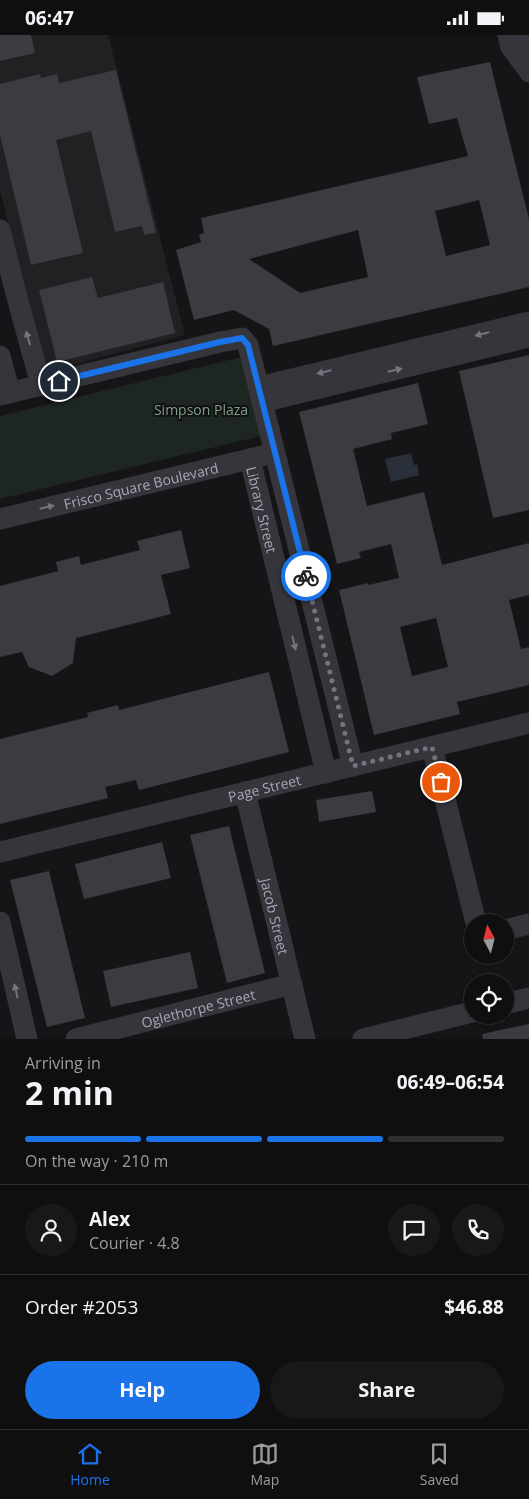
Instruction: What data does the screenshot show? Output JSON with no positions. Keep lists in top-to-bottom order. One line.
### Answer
{"streets":{"street":["Frisco Square Boulevard","Library Street","Page Street","Jacob Street","Oglethorpe Street"]},"crossings":[["Frisco Square Boulevard","Library Street"],["Library Street","Page Street"],["Page Street","Jacob Street"],["Jacob Street","Oglethorpe Street"]],"one_way":["Frisco Square Boulevard"],"parks":["Simpson Plaza"],"north":"top","page":{"status":"06:47","heading":["2 min","Arriving in","06:49–06:54"],"panel":["Alex","Courier · 4.8","Order #2053","$46.88"],"bar":"On the way · 210 m","buttons":["Help","Share"],"tabs":["Home","Map","Saved"]}}
